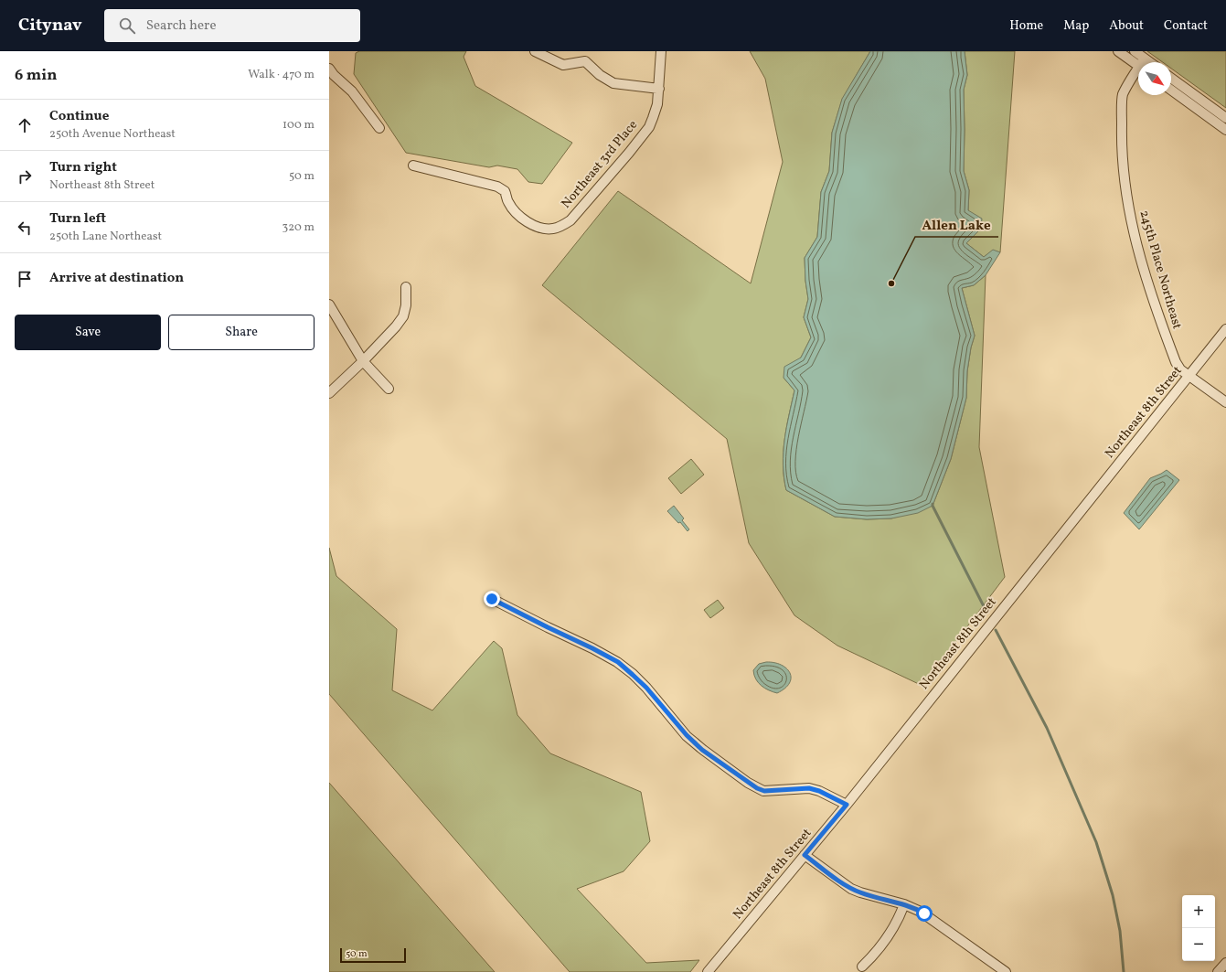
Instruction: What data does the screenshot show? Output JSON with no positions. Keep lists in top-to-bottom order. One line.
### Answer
{"streets":{"street":["Northeast 3rd Place","245th Place Northeast","Northeast 8th Street"]},"crossings":[["245th Place Northeast","Northeast 8th Street"]],"places":["Allen Lake"],"scale_bar":"50 m","north":"bottom right","page":{"header":"Citynav","search":"Search here","nav":["Home","Map","About","Contact"],"heading":["6 min","Walk · 470 m"],"list":[["Continue","250th Avenue Northeast","100 m"],["Turn right","Northeast 8th Street","50 m"],["Turn left","250th Lane Northeast","320 m"],"Arrive at destination"],"buttons":["Save","Share"],"map_buttons":["+","−"],"scale":"50 m"}}
